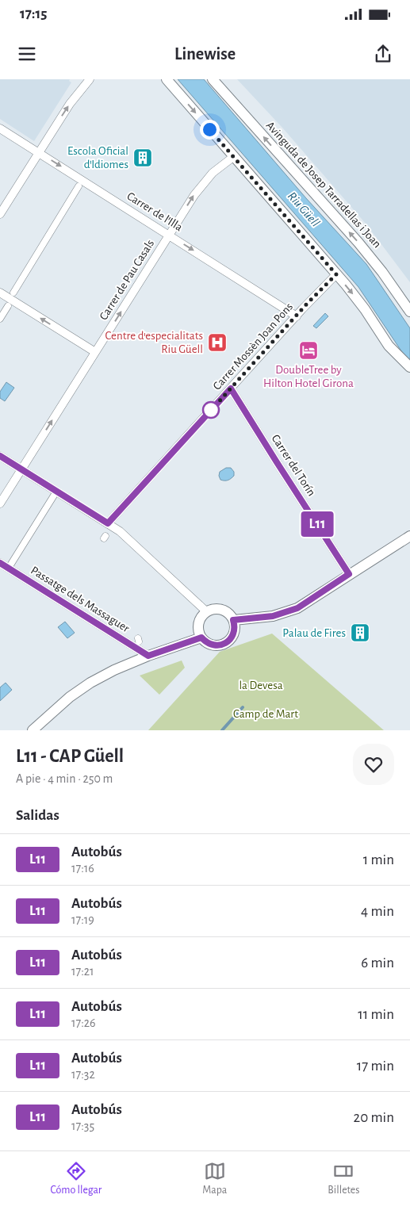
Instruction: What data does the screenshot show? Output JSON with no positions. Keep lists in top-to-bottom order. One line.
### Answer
{"streets":{"street":["Avinguda de Josep Tarradellas i Joan","Carrer de l'Illa","Carrer de Pau Casals","Carrer Mossèn Joan Pons","Carrer del Torín","Passatge dels Massaguer"]},"crossings":[["Carrer de l'Illa","Carrer de Pau Casals"],["Carrer de l'Illa","Carrer Mossèn Joan Pons"],["Carrer Mossèn Joan Pons","Carrer del Torín"]],"one_way":["Carrer de l'Illa","Carrer de Pau Casals"],"water":["Riu Güell"],"parks":["la Devesa","Camp de Mart"],"places":{"building":["Escola Oficial d'Idiomes","Palau de Fires"],"hospital":["Centre d'especialitats Riu Güell"],"hotel":["DoubleTree by Hilton Hotel Girona"]},"lines":["bus line L11"],"page":{"status":"17:15","header":"Linewise","on_map":"L11","heading":[["L11 - CAP Güell","A pie · 4 min · 250 m"],"Salidas"],"list":[{"mark":"L11","name":"Autobús","note":"17:16","value":"1 min"},{"mark":"L11","name":"Autobús","note":"17:19","value":"4 min"},{"mark":"L11","name":"Autobús","note":"17:21","value":"6 min"},{"mark":"L11","name":"Autobús","note":"17:26","value":"11 min"},{"mark":"L11","name":"Autobús","note":"17:32","value":"17 min"},{"mark":"L11","name":"Autobús","note":"17:35","value":"20 min"}],"tabs":["Cómo llegar","Mapa","Billetes"]}}
